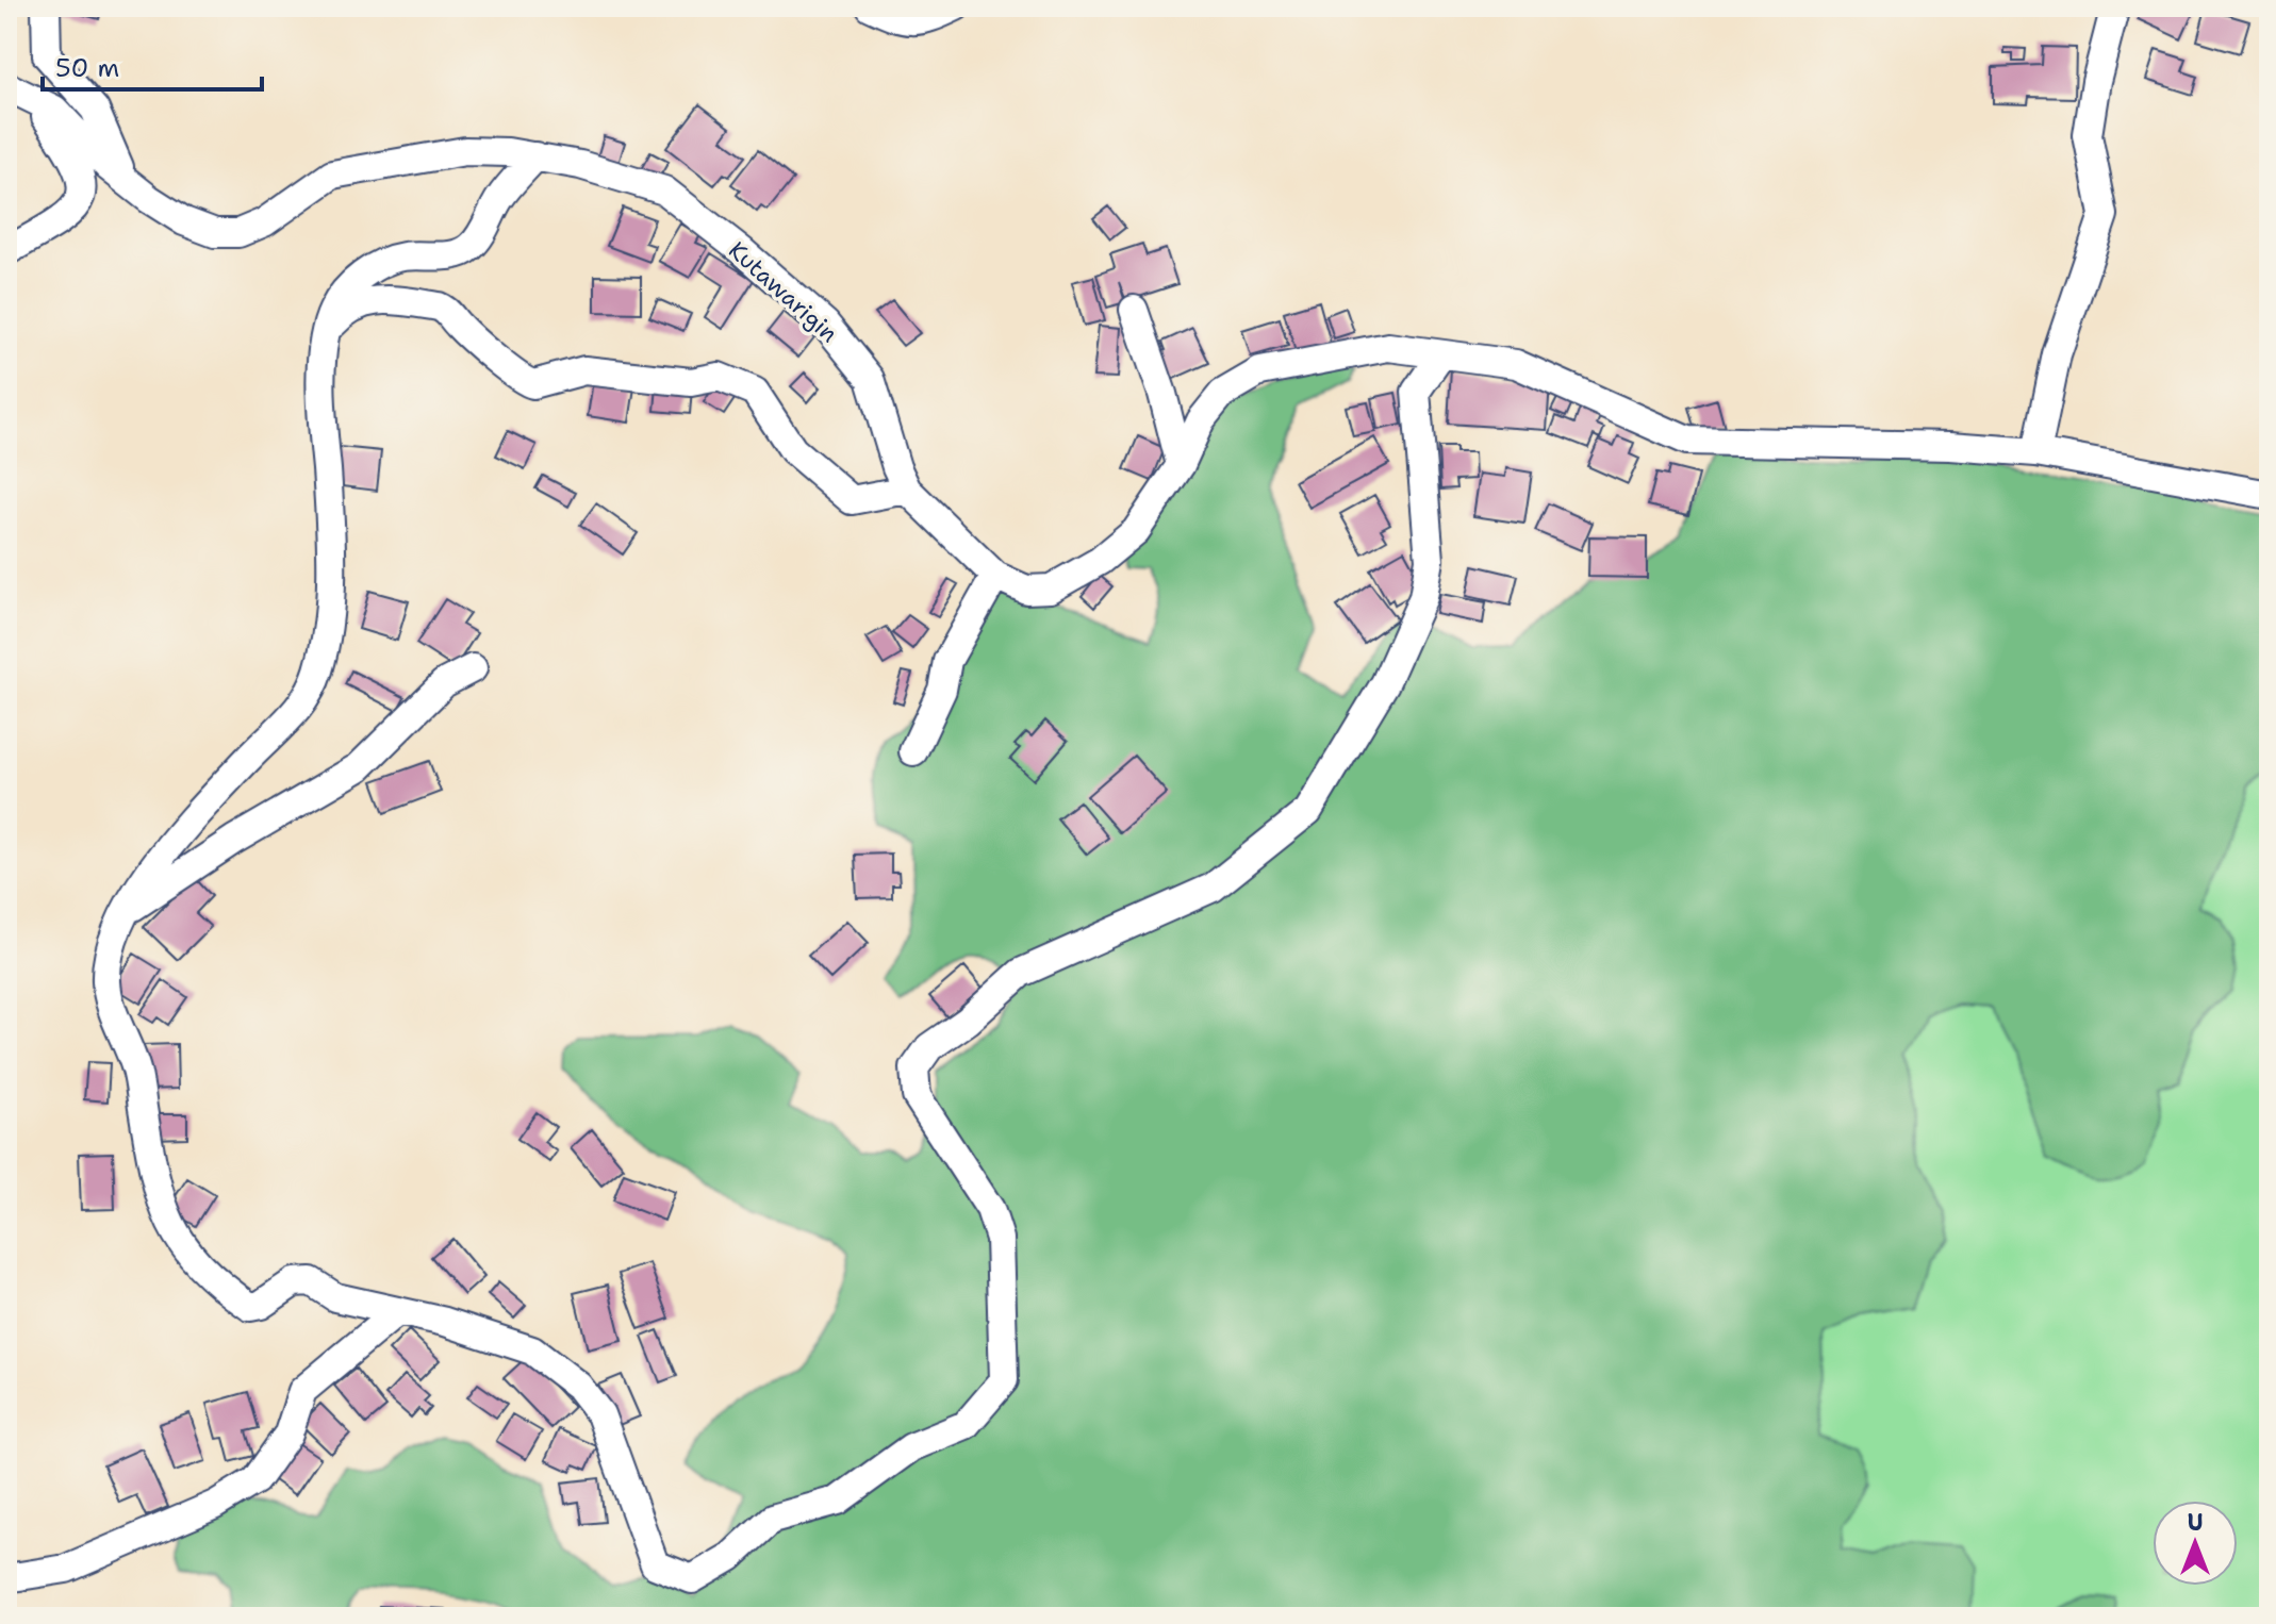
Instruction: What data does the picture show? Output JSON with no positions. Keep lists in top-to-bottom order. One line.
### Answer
{"streets":{"street":["Kutawarigin"]},"scale_bar":"50 m","north":"top"}
